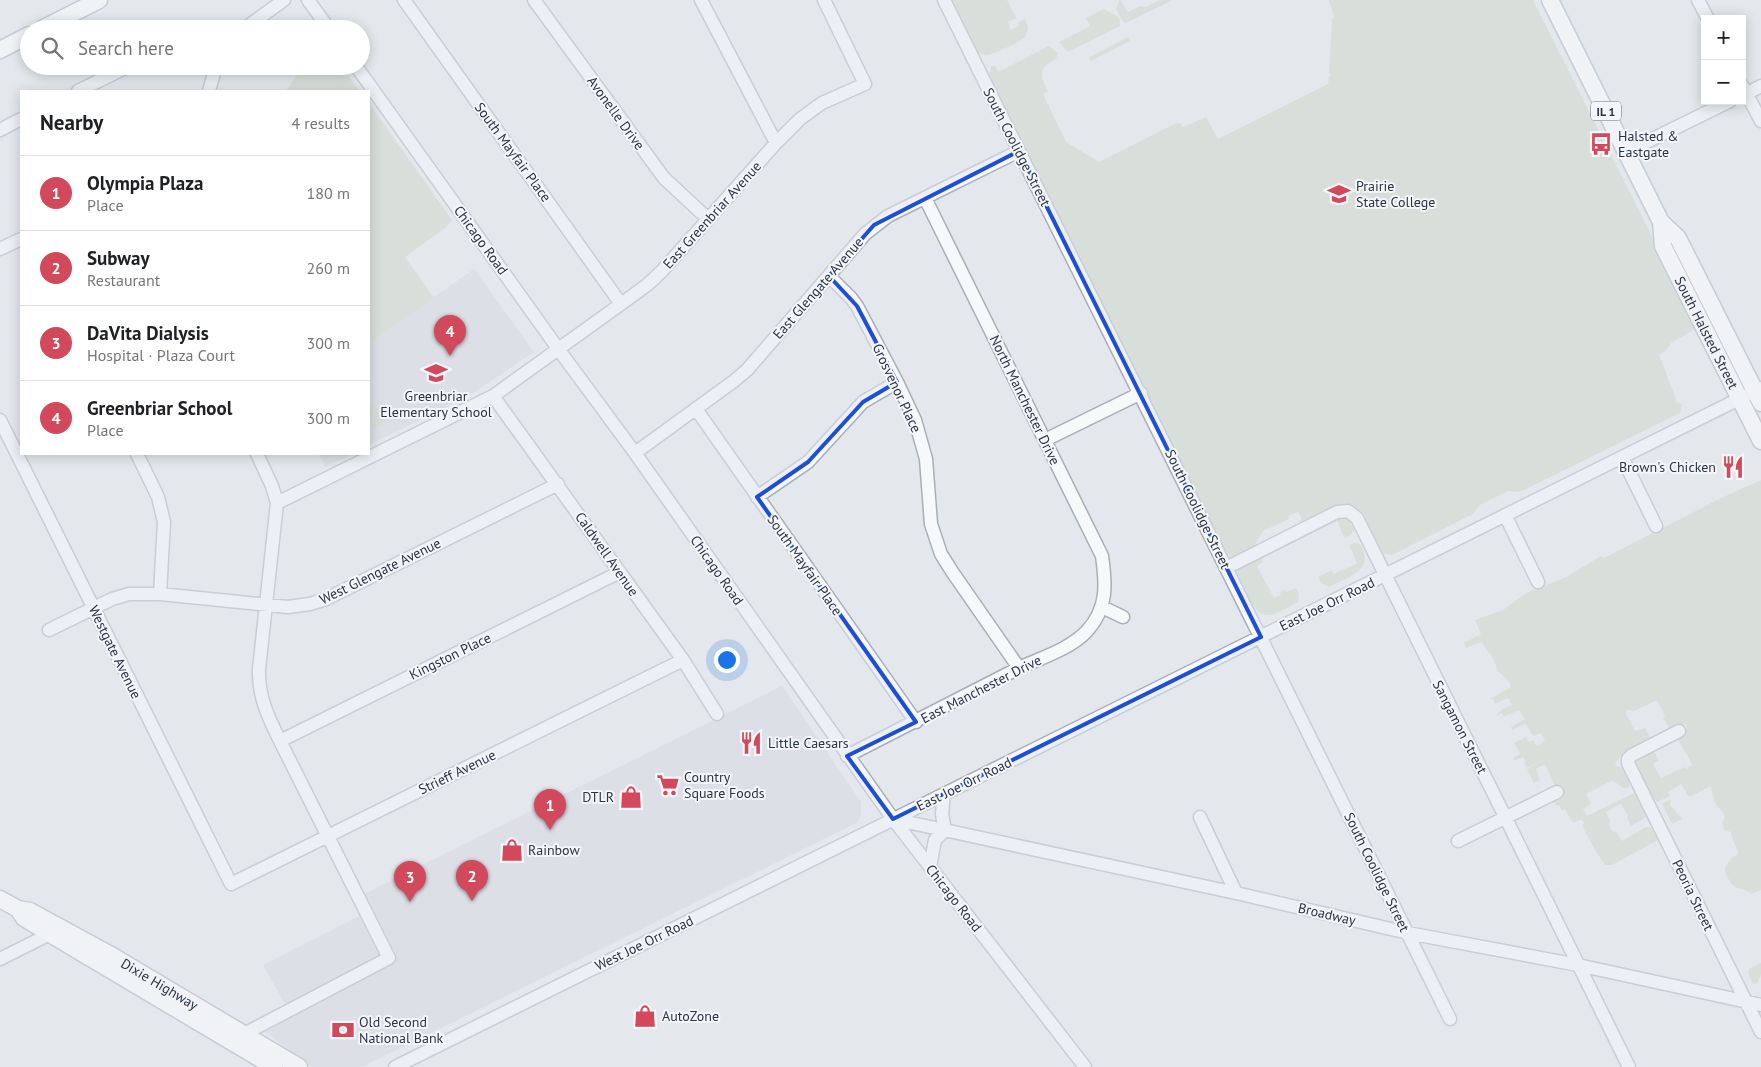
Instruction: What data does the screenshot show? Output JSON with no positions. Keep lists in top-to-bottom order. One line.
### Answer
{"streets":{"main road":["IL 1","South Halsted Street","Dixie Highway"],"street":["Avonelle Drive","South Coolidge Street","South Mayfair Place","East Greenbriar Avenue","Chicago Road","East Glengate Avenue","Grosvenor Place","North Manchester Drive","Caldwell Avenue","West Glengate Avenue","East Joe Orr Road","Westgate Avenue","Kingston Place","East Manchester Drive","Sangamon Street","Strieff Avenue","Peoria Street","Broadway","West Joe Orr Road"]},"crossings":[["Avonelle Drive","East Greenbriar Avenue"],["South Coolidge Street","East Glengate Avenue"],["South Coolidge Street","East Joe Orr Road"],["South Coolidge Street","Sangamon Street"],["South Coolidge Street","Broadway"],["South Mayfair Place","East Greenbriar Avenue"],["South Mayfair Place","East Glengate Avenue"],["South Mayfair Place","East Manchester Drive"],["East Greenbriar Avenue","Chicago Road"],["East Greenbriar Avenue","Caldwell Avenue"],["Chicago Road","East Glengate Avenue"],["Chicago Road","East Joe Orr Road"],["Chicago Road","East Manchester Drive"],["Chicago Road","Broadway"],["Chicago Road","West Joe Orr Road"],["East Glengate Avenue","Grosvenor Place"],["East Glengate Avenue","North Manchester Drive"],["South Halsted Street","East Joe Orr Road"],["Grosvenor Place","East Manchester Drive"],["North Manchester Drive","East Manchester Drive"],["Caldwell Avenue","West Glengate Avenue"],["Caldwell Avenue","Kingston Place"],["Caldwell Avenue","Strieff Avenue"],["West Glengate Avenue","Westgate Avenue"],["East Joe Orr Road","Sangamon Street"],["East Joe Orr Road","Broadway"],["East Joe Orr Road","West Joe Orr Road"],["Westgate Avenue","Strieff Avenue"],["Sangamon Street","Broadway"],["Peoria Street","Broadway"],["Broadway","West Joe Orr Road"]],"places":{"bus stop":["Halsted & Eastgate"],"school or university":["Prairie State College","Greenbriar Elementary School"],"restaurant":["Brown's Chicken","Little Caesars"],"supermarket":["Country Square Foods"],"shop":["DTLR","Rainbow","AutoZone"],"bank":["Old Second National Bank"]},"page":{"map_buttons":["+","−"],"search":"Search here","heading":["Nearby","4 results"],"list":[{"mark":"1","name":"Olympia Plaza","note":"Place","value":"180 m"},{"mark":"2","name":"Subway","note":"Restaurant","value":"260 m"},{"mark":"3","name":"DaVita Dialysis","note":"Hospital · Plaza Court","value":"300 m"},{"mark":"4","name":"Greenbriar School","note":"Place","value":"300 m"}],"pins":["4","1","2","3"]}}
